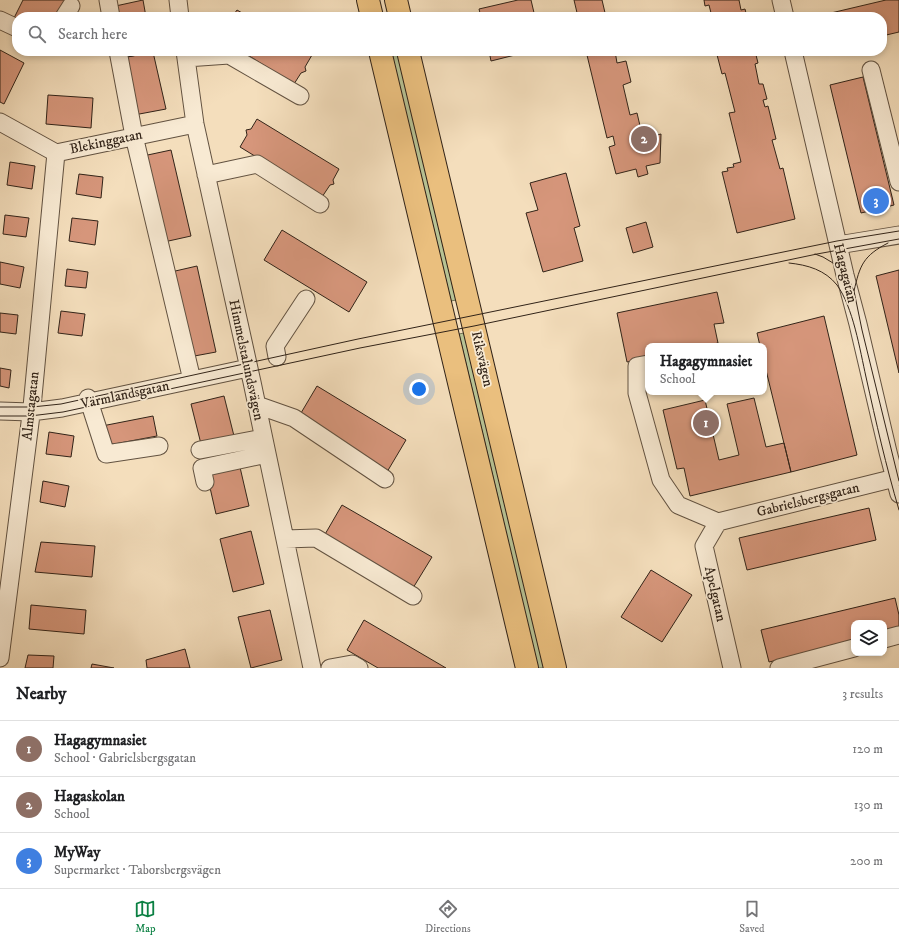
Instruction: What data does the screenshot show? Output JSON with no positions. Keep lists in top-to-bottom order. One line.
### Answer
{"streets":{"highway":["Riksvägen"],"street":["Blekinggatan","Hagagatan","Himmelstalundsvägen","Värmlandsgatan","Almstagatan","Gabrielsbergsgatan","Apelgatan"]},"crossings":[["Blekinggatan","Himmelstalundsvägen"],["Blekinggatan","Almstagatan"],["Hagagatan","Gabrielsbergsgatan"],["Himmelstalundsvägen","Värmlandsgatan"],["Värmlandsgatan","Almstagatan"],["Gabrielsbergsgatan","Apelgatan"]],"page":{"search":"Search here","pins":["2","3","1"],"popup":["Hagagymnasiet","School"],"heading":["Nearby","3 results"],"list":[{"mark":"1","name":"Hagagymnasiet","note":"School · Gabrielsbergsgatan","value":"120 m"},{"mark":"2","name":"Hagaskolan","note":"School","value":"130 m"},{"mark":"3","name":"MyWay","note":"Supermarket · Taborsbergsvägen","value":"200 m"}],"nav":["Map","Directions","Saved"]}}
